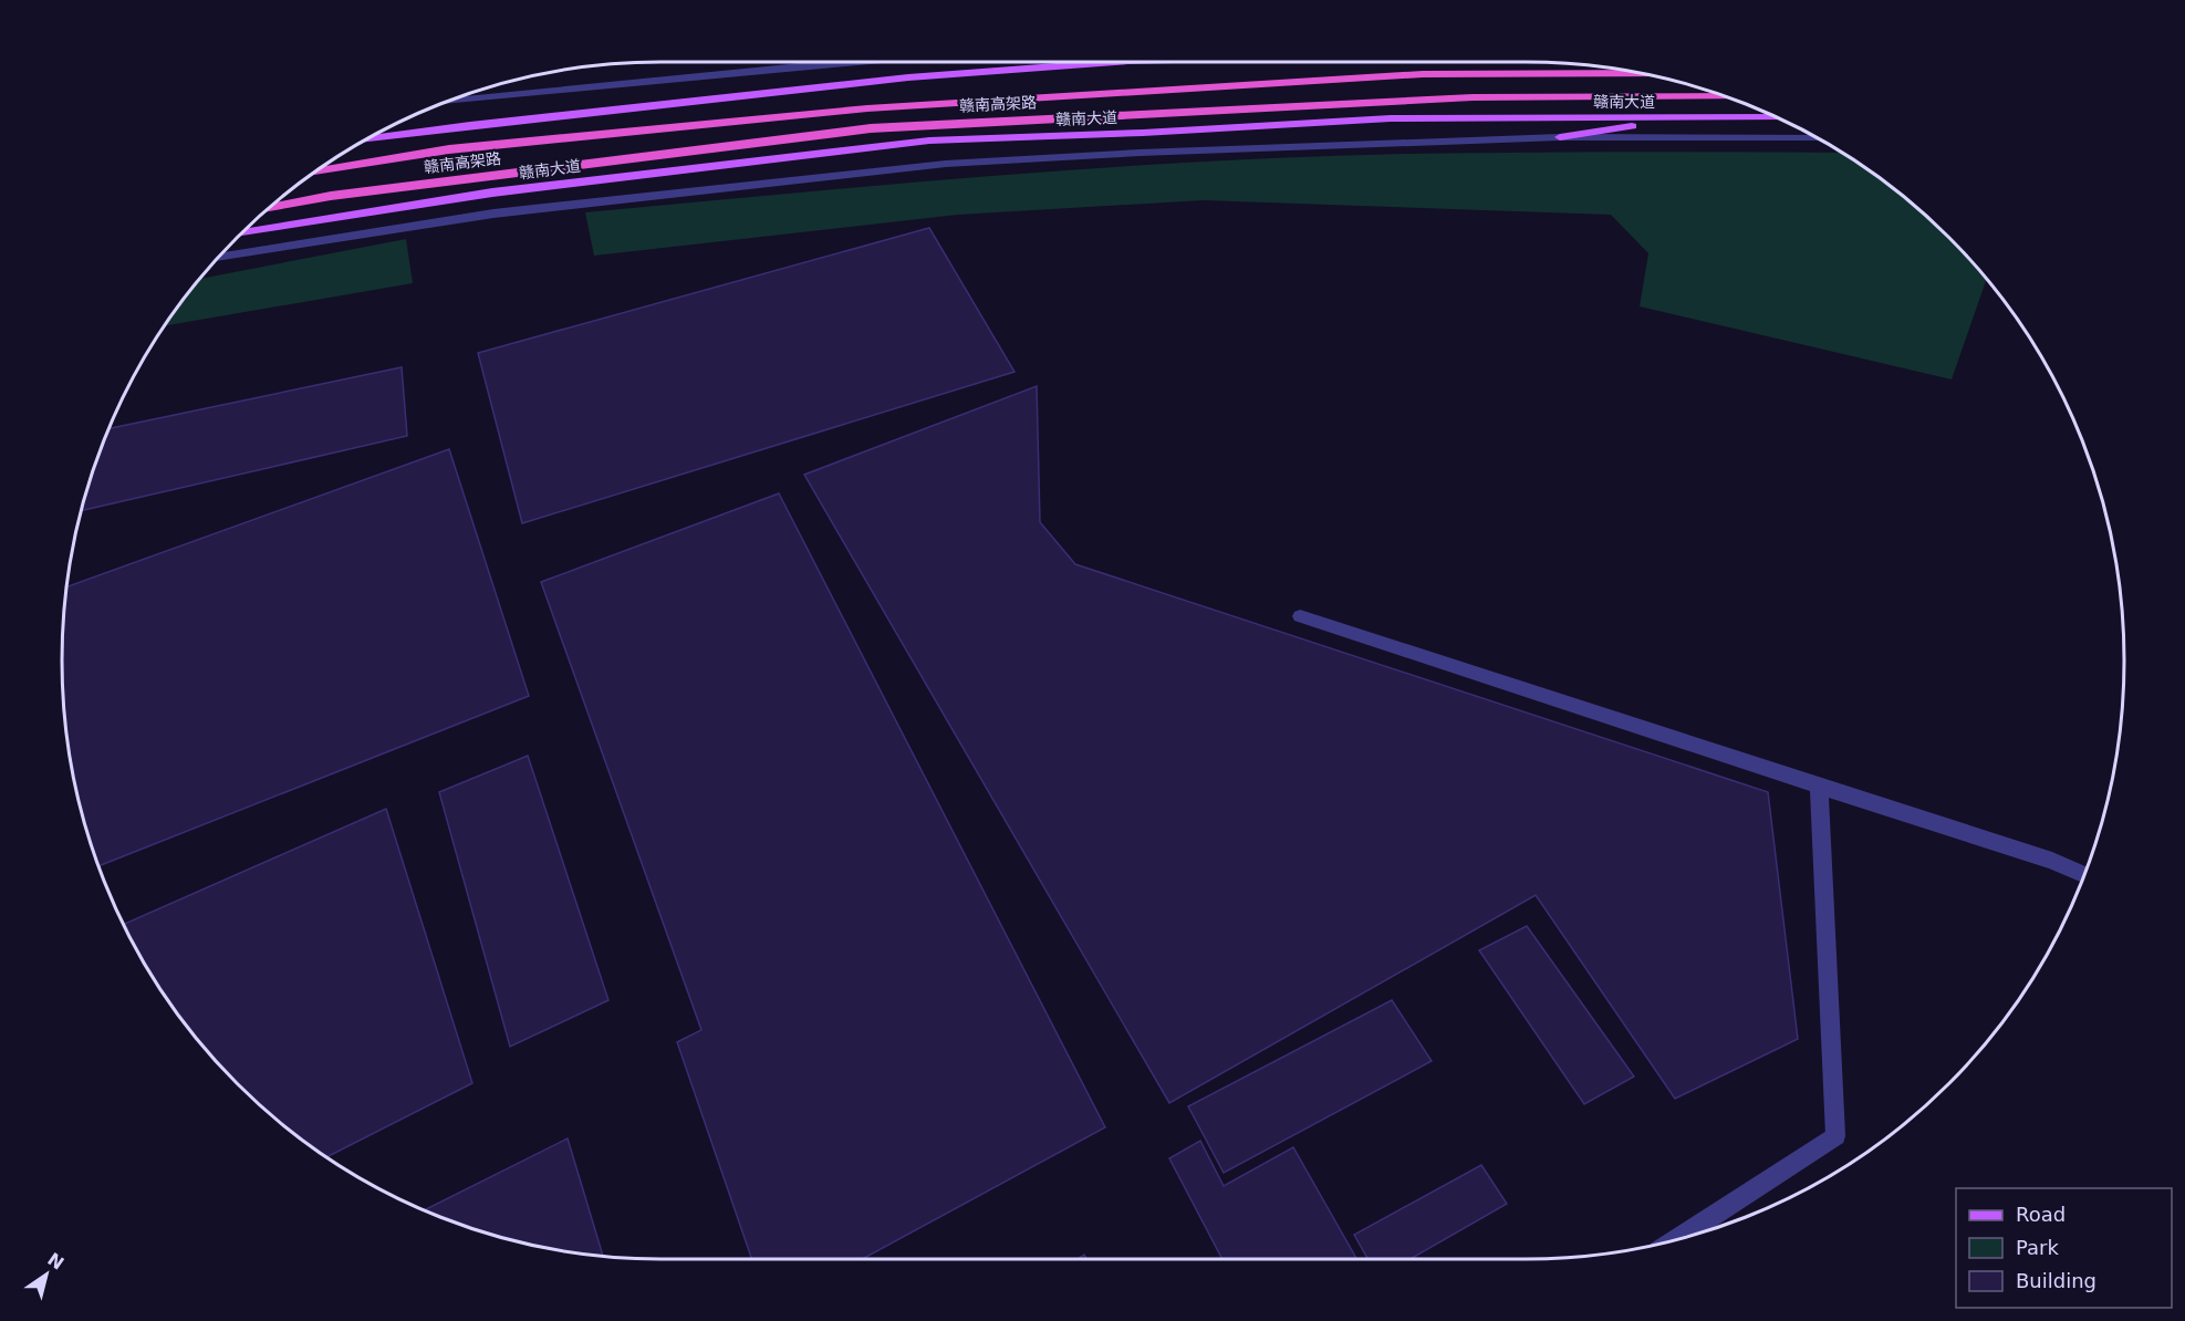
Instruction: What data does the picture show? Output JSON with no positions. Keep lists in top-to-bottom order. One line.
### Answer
{"streets":{"highway":["赣南高架路"],"main road":["赣南大道"]},"legend":["Road","Park","Building"],"north":"top right"}
